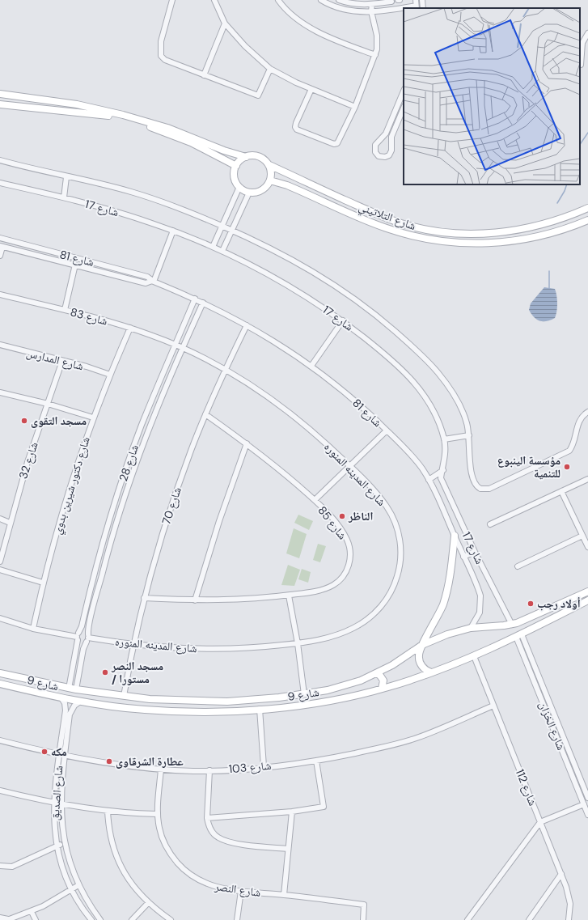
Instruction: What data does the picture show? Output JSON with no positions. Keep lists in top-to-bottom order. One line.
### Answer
{"streets":{"main road":["شارع التلاتيني","شارع 9"],"street":["شارع 17","شارع 81","شارع 83","شارع المدارس","شارع 32","شارع 28","شارع المدينه المنوره","شارع دكتور شيرين بدوي","شارع 70","شارع 85","شارع الخزان","شارع 103","شارع 112","شارع الصديق","شارع النصر"]},"crossings":[["شارع 17","شارع 9"],["شارع 81","شارع 28"],["شارع 81","شارع 70"],["شارع 81","شارع 9"],["شارع 83","شارع 28"],["شارع 83","شارع المدينه المنوره"],["شارع 83","شارع دكتور شيرين بدوي"],["شارع المدارس","شارع 32"],["شارع المدارس","شارع دكتور شيرين بدوي"],["شارع 28","شارع المدينه المنوره"],["شارع 28","شارع 9"],["شارع المدينه المنوره","شارع 70"],["شارع 70","شارع 85"],["شارع 70","شارع 9"],["شارع 9","شارع الخزان"],["شارع 9","شارع 112"],["شارع 9","شارع الصديق"],["شارع 103","شارع 112"],["شارع 103","شارع الصديق"],["شارع 103","شارع النصر"]],"places":["مسجد التقوى","مؤسسة الينبوع للتنمية","الناظر","أولاد رجب","مسجد النصر / مستورا","مكه","عطارة الشرقاوى"]}
